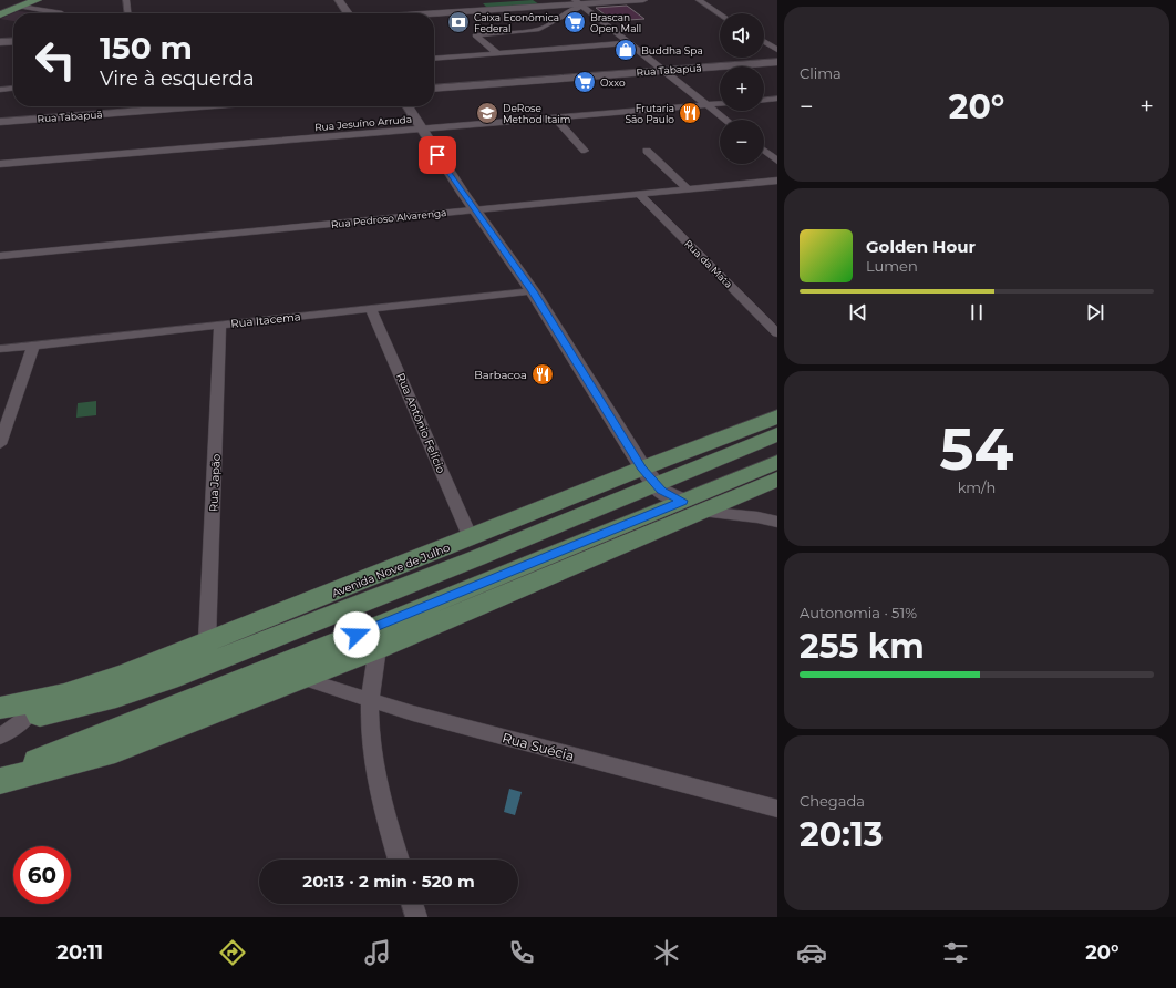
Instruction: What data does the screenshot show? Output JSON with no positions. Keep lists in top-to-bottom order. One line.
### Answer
{"streets":{"main road":["Avenida Nove de Julho"],"street":["Rua Tabapuã","Rua Jesuíno Arruda","Rua Pedroso Alvarenga","Rua da Mata","Rua Itacema","Rua Antônio Felício","Rua Japão","Rua Suécia"]},"crossings":[["Rua Pedroso Alvarenga","Rua da Mata"],["Rua Itacema","Rua Antônio Felício"],["Rua Itacema","Rua Japão"],["Rua Antônio Felício","Avenida Nove de Julho"],["Rua Japão","Avenida Nove de Julho"]],"places":{"bank":["Caixa Econômica Federal"],"supermarket":["Brascan Open Mall","Oxxo"],"shop":["Buddha Spa"],"school or university":["DeRose Method Itaim"],"restaurant":["Frutaria São Paulo","Barbacoa"]},"page":{"tile":["Clima",["54","km/h"],["Autonomia · 51%","255 km"],["Chegada","20:13"]],"map_buttons":["+","−"],"turn":["150 m","Vire à esquerda"],"heat":["−","20°","+"],"song":["Golden Hour","Lumen"],"limit":"60","trip":"20:13 · 2 min · 520 m","tabs":["20:11","20°"]}}
